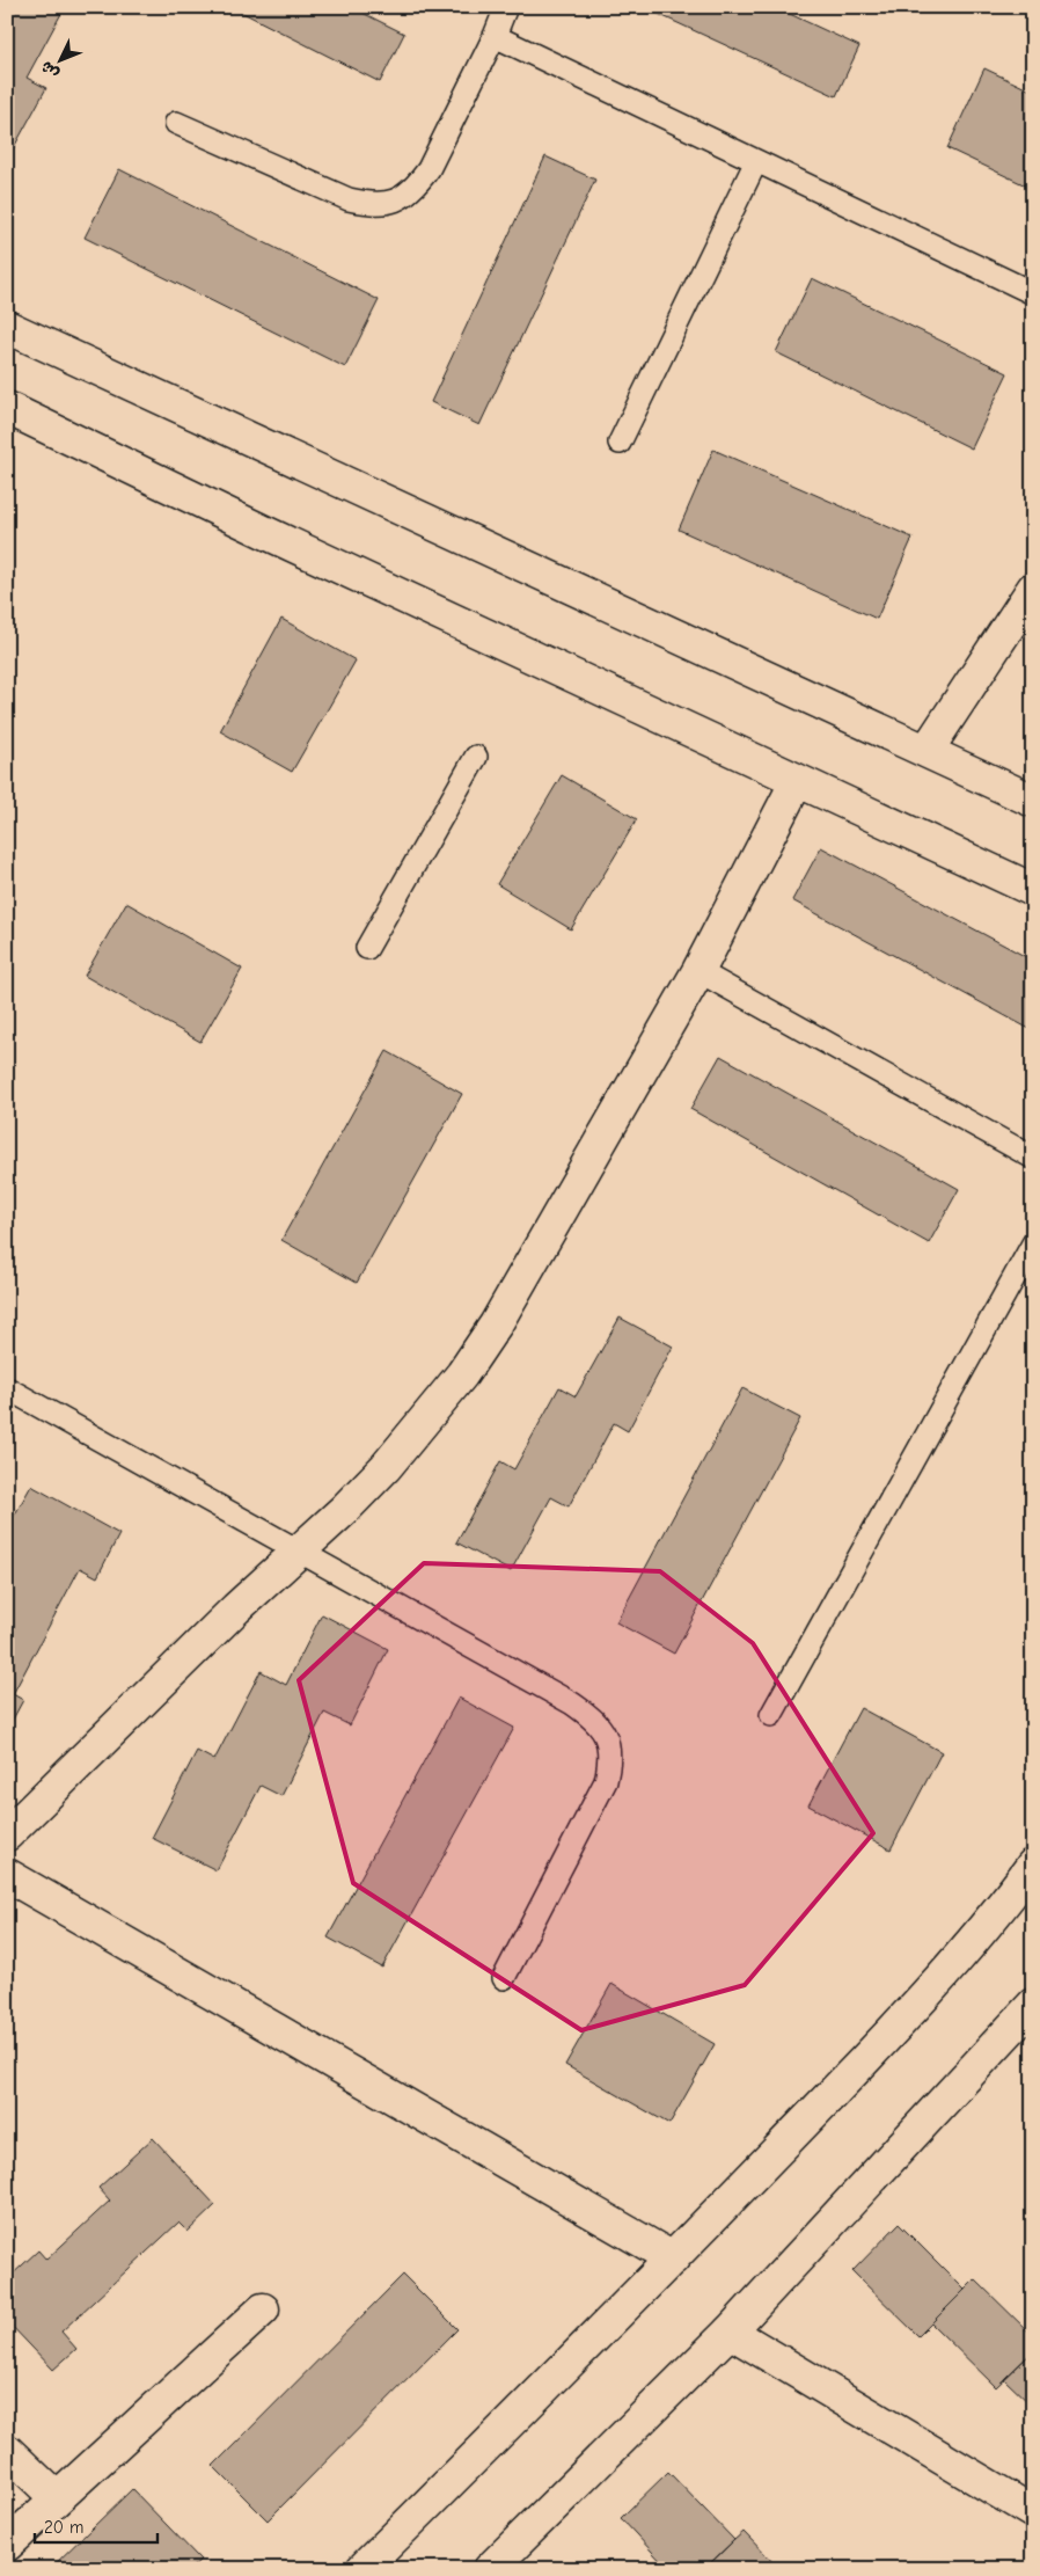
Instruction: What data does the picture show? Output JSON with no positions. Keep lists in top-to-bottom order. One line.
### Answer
{"scale_bar":"20 m","north":"bottom left"}
